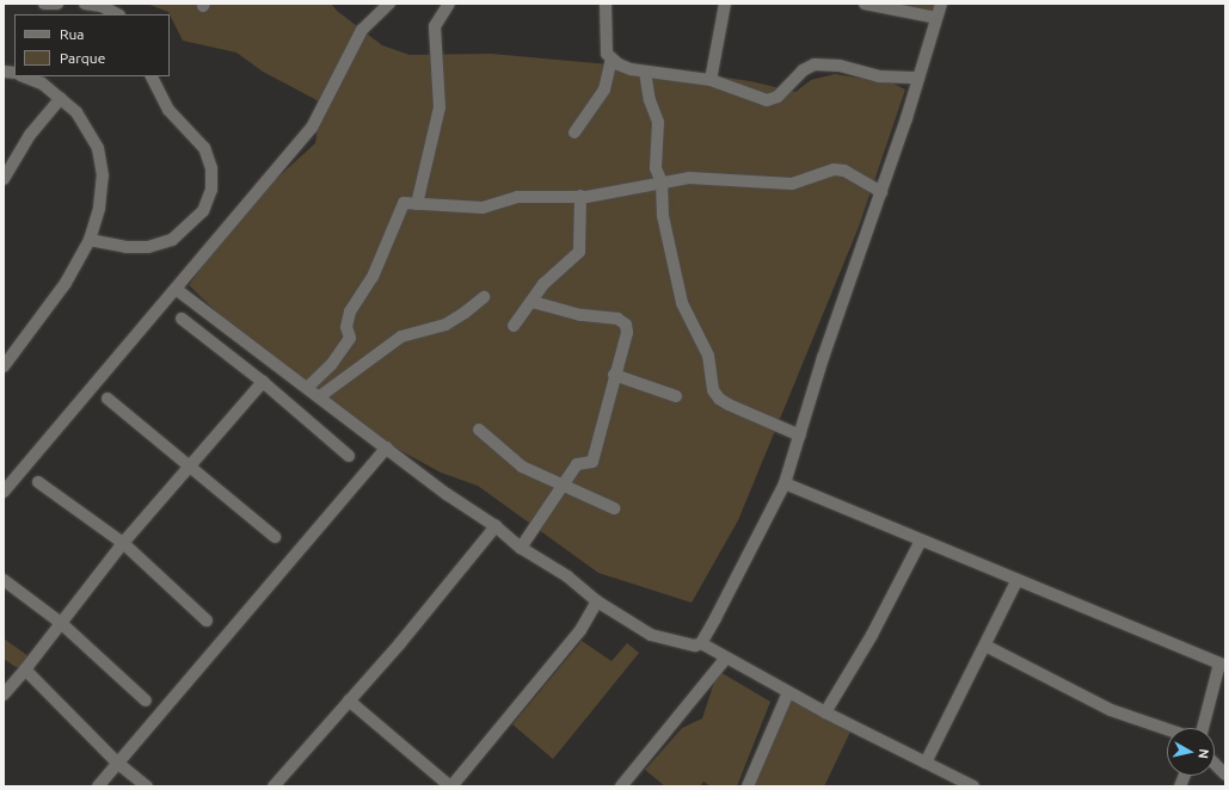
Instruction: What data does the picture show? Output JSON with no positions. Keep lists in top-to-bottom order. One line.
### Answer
{"legend":["Rua","Parque"],"north":"right"}
